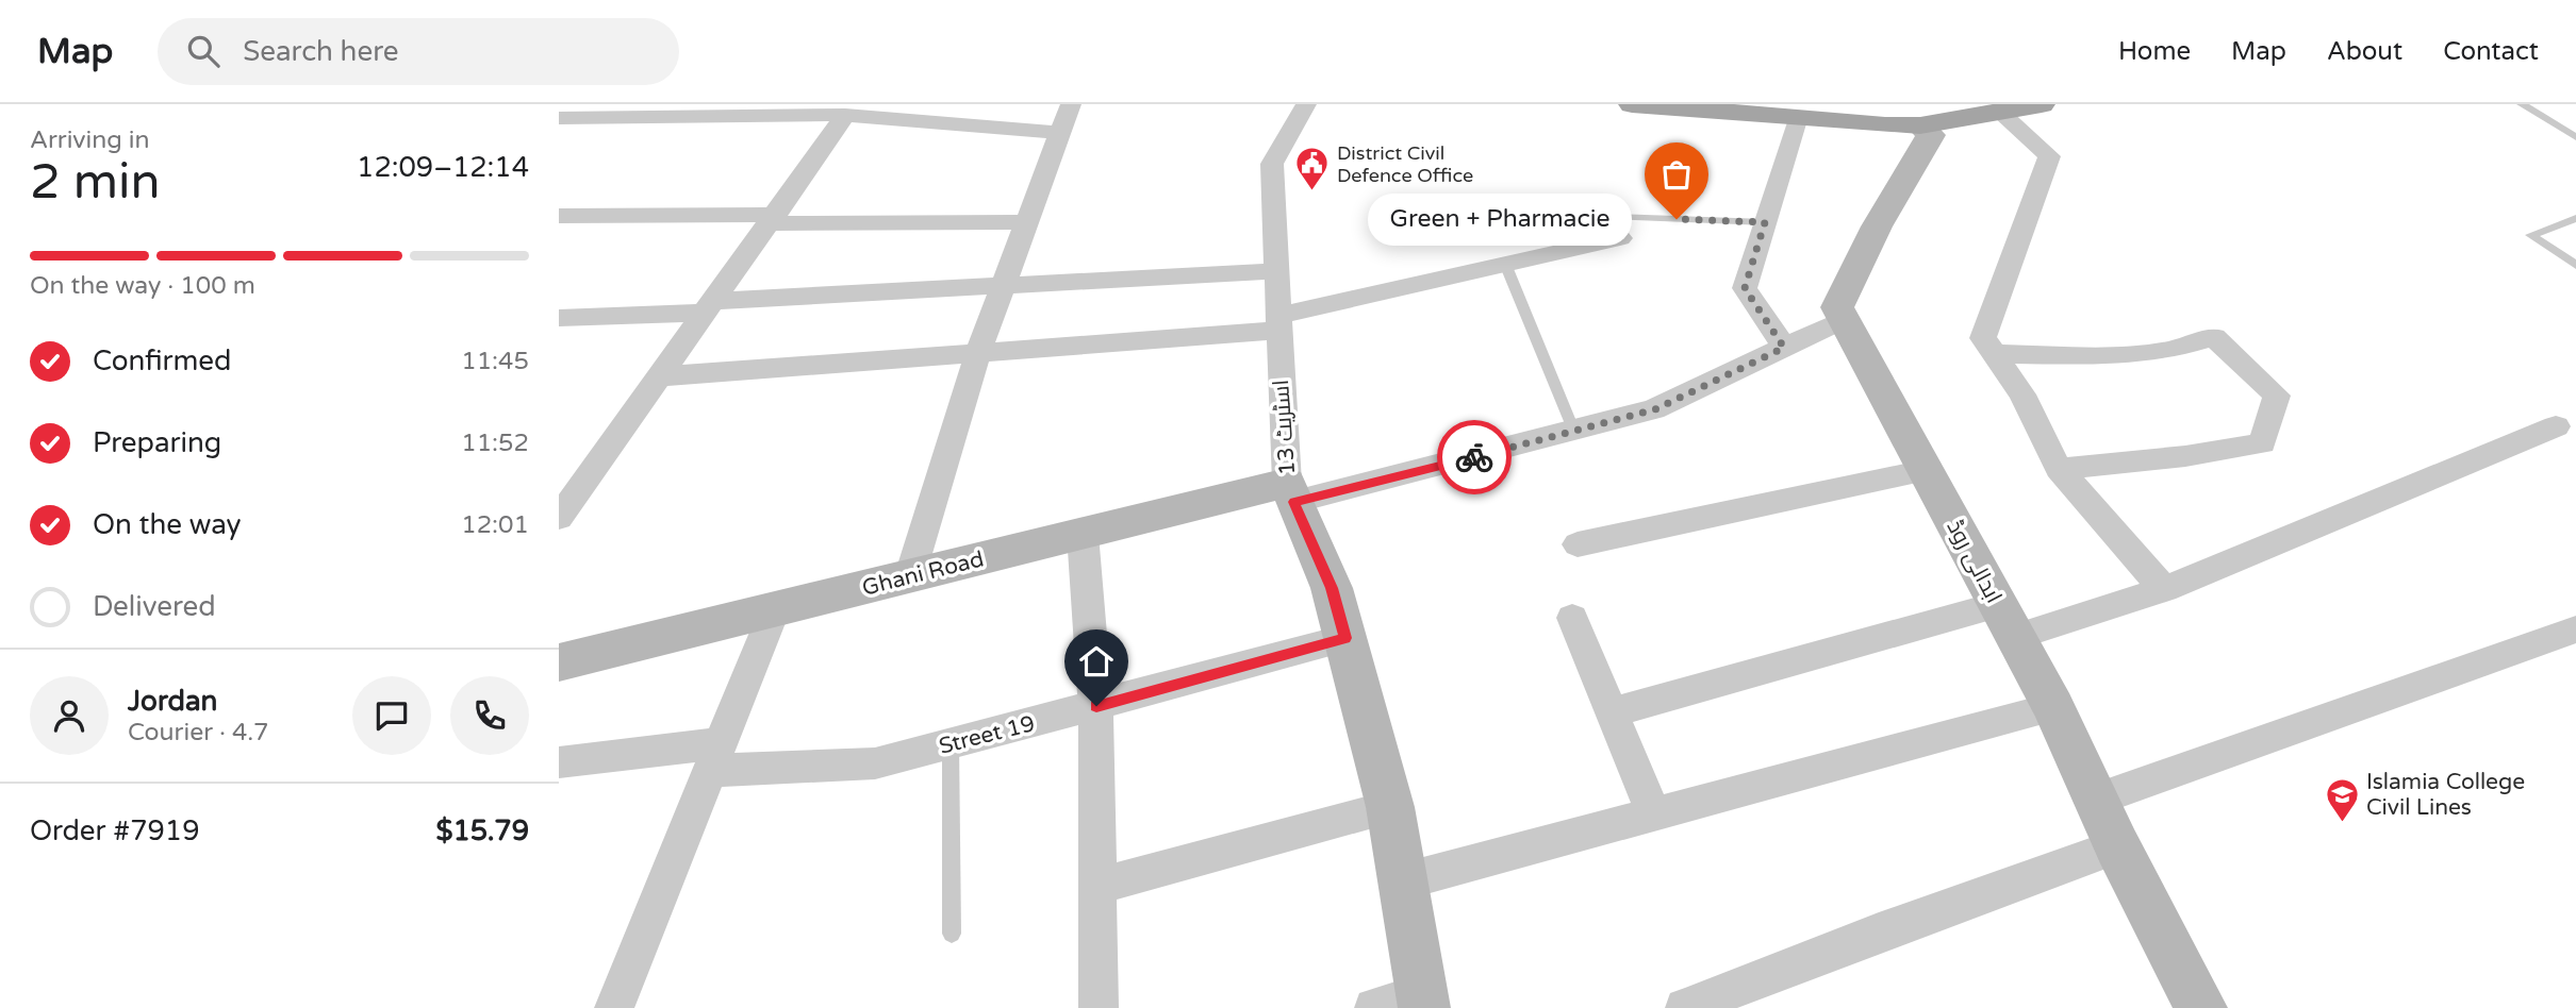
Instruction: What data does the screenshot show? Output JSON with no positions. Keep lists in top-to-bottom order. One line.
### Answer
{"streets":{"street":["اسٹریٹ 13","ابدالی روڈ","Ghani Road","Street 19"]},"crossings":[["اسٹریٹ 13","Ghani Road"],["اسٹریٹ 13","Street 19"]],"places":{"public building":["District Civil Defence Office"],"other":["Green + Pharmacie"],"school or university":["Islamia College Civil Lines"]},"page":{"header":"Map","search":"Search here","nav":["Home","Map","About","Contact"],"heading":["2 min","Arriving in","12:09–12:14"],"panel":["Jordan","Courier · 4.7","Order #7919","$15.79"],"bubble":"Green + Pharmacie","bar":"On the way · 100 m","list":[["Confirmed","11:45"],["Preparing","11:52"],["On the way","12:01"],"Delivered"]}}
